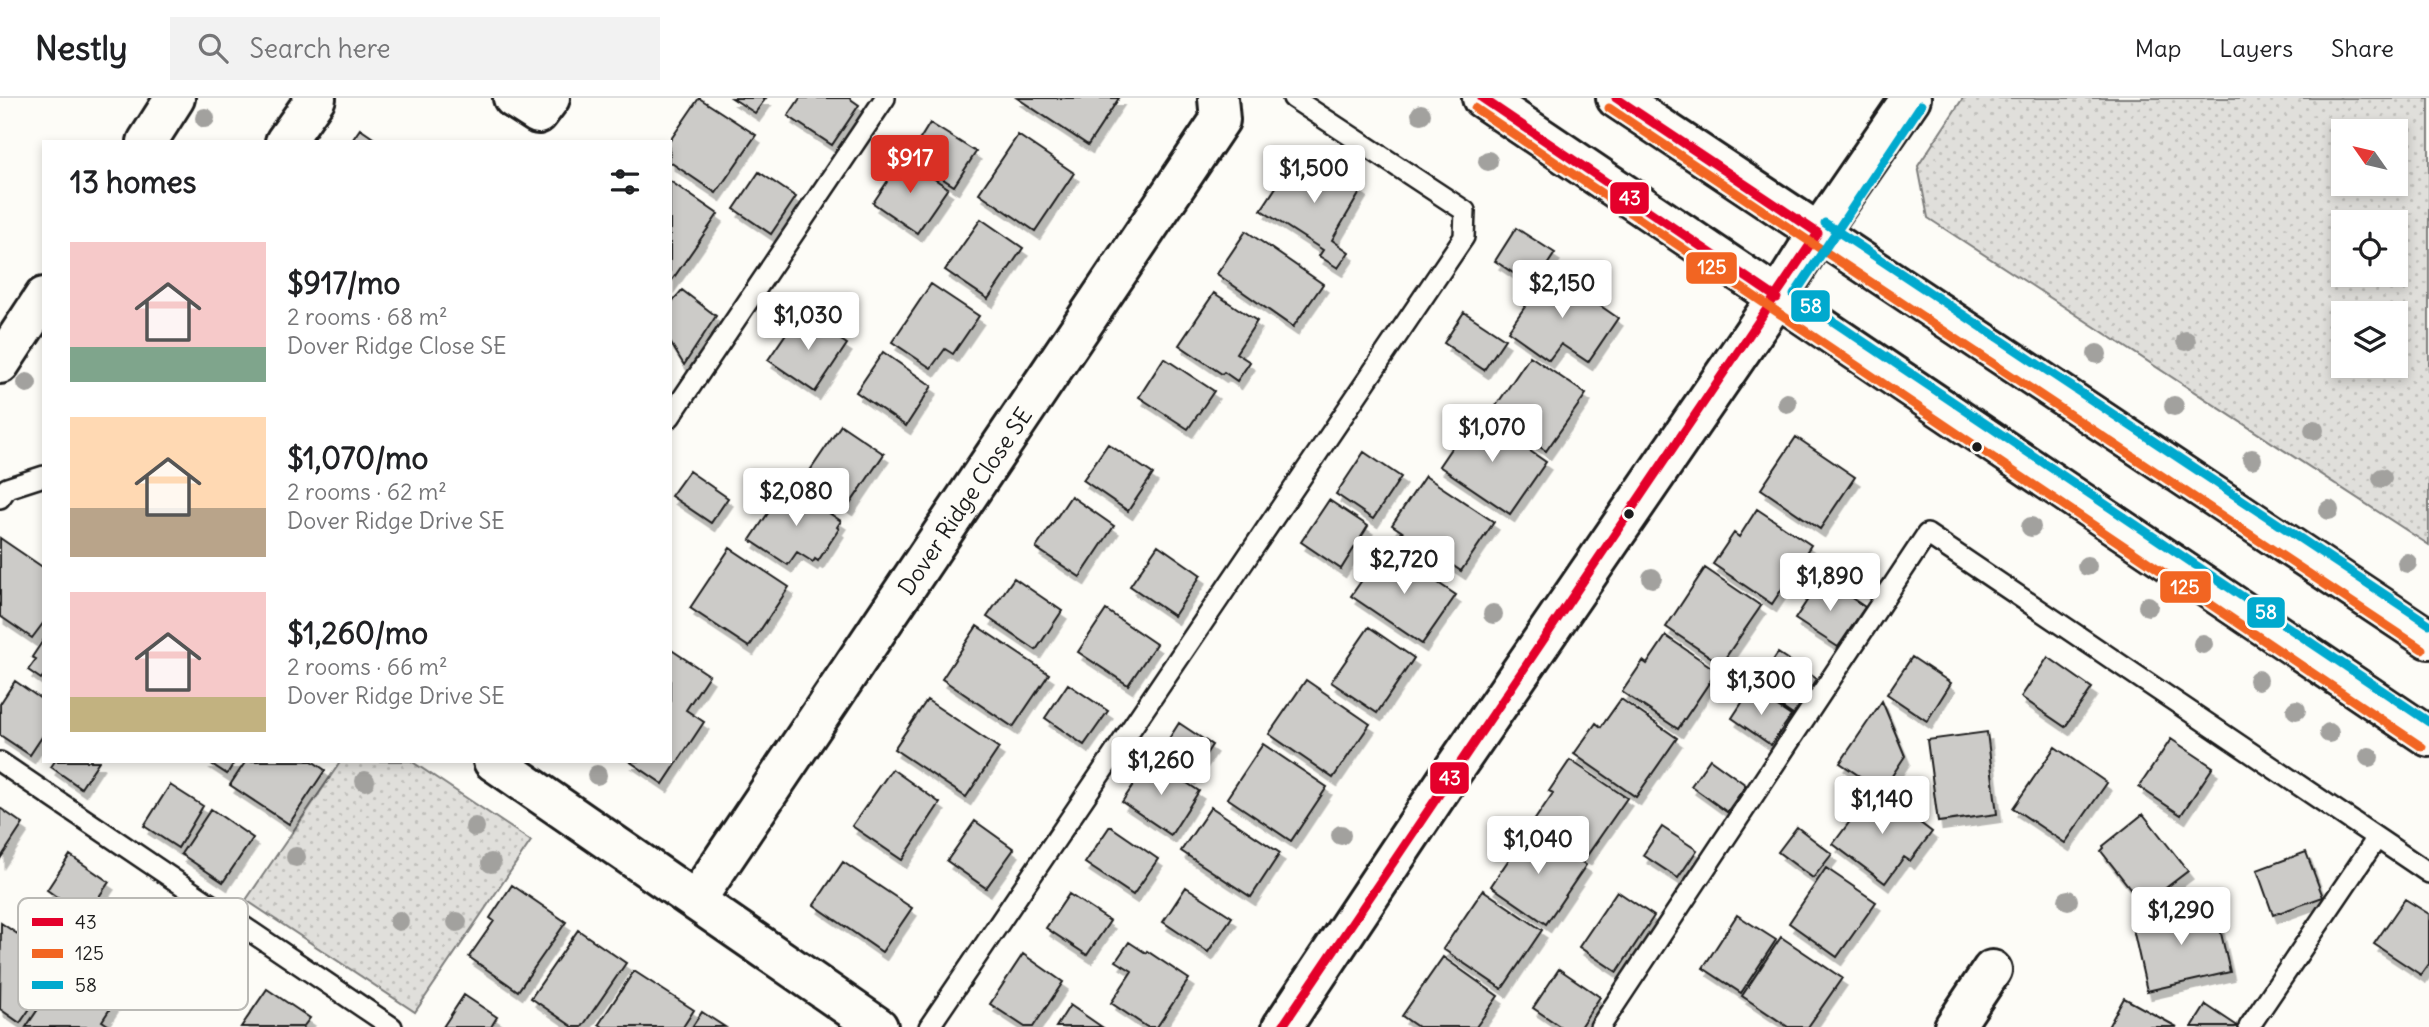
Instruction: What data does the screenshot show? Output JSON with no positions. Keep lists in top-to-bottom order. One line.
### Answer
{"streets":{"street":["Dover Ridge Close SE"]},"lines":["transit line 43","transit line 58","transit line 125"],"legend":["43","125","58"],"north":"top left","page":{"header":"Nestly","search":"Search here","nav":["Map","Layers","Share"],"price":["$917","$1,500","$2,150","$1,030","$1,070","$2,080","$2,720","$1,890","$1,300","$1,260","$1,140","$1,040","$1,290"],"heading":"13 homes","list":[{"name":"$917/mo","note":"2 rooms · 68 m² · Dover Ridge Close SE"},{"name":"$1,070/mo","note":"2 rooms · 62 m² · Dover Ridge Drive SE"},{"name":"$1,260/mo","note":"2 rooms · 66 m² · Dover Ridge Drive SE"}]}}
